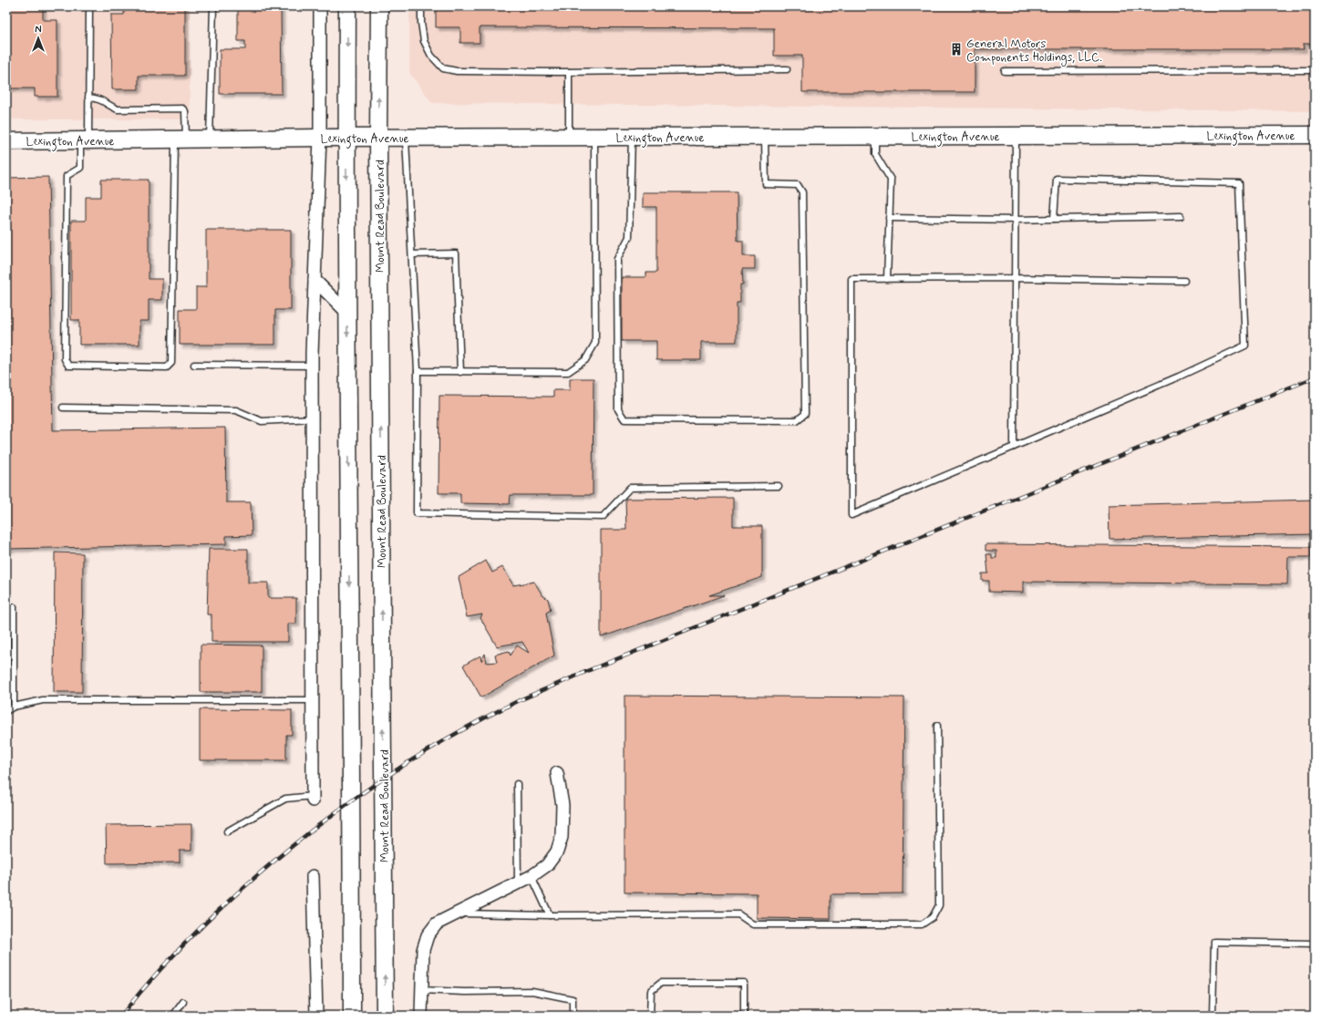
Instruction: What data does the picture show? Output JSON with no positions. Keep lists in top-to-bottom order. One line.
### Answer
{"streets":{"main road":["Lexington Avenue","Mount Read Boulevard"]},"crossings":[["Lexington Avenue","Mount Read Boulevard"]],"places":{"building":["General Motors Components Holdings, LLC."]},"north":"top"}
